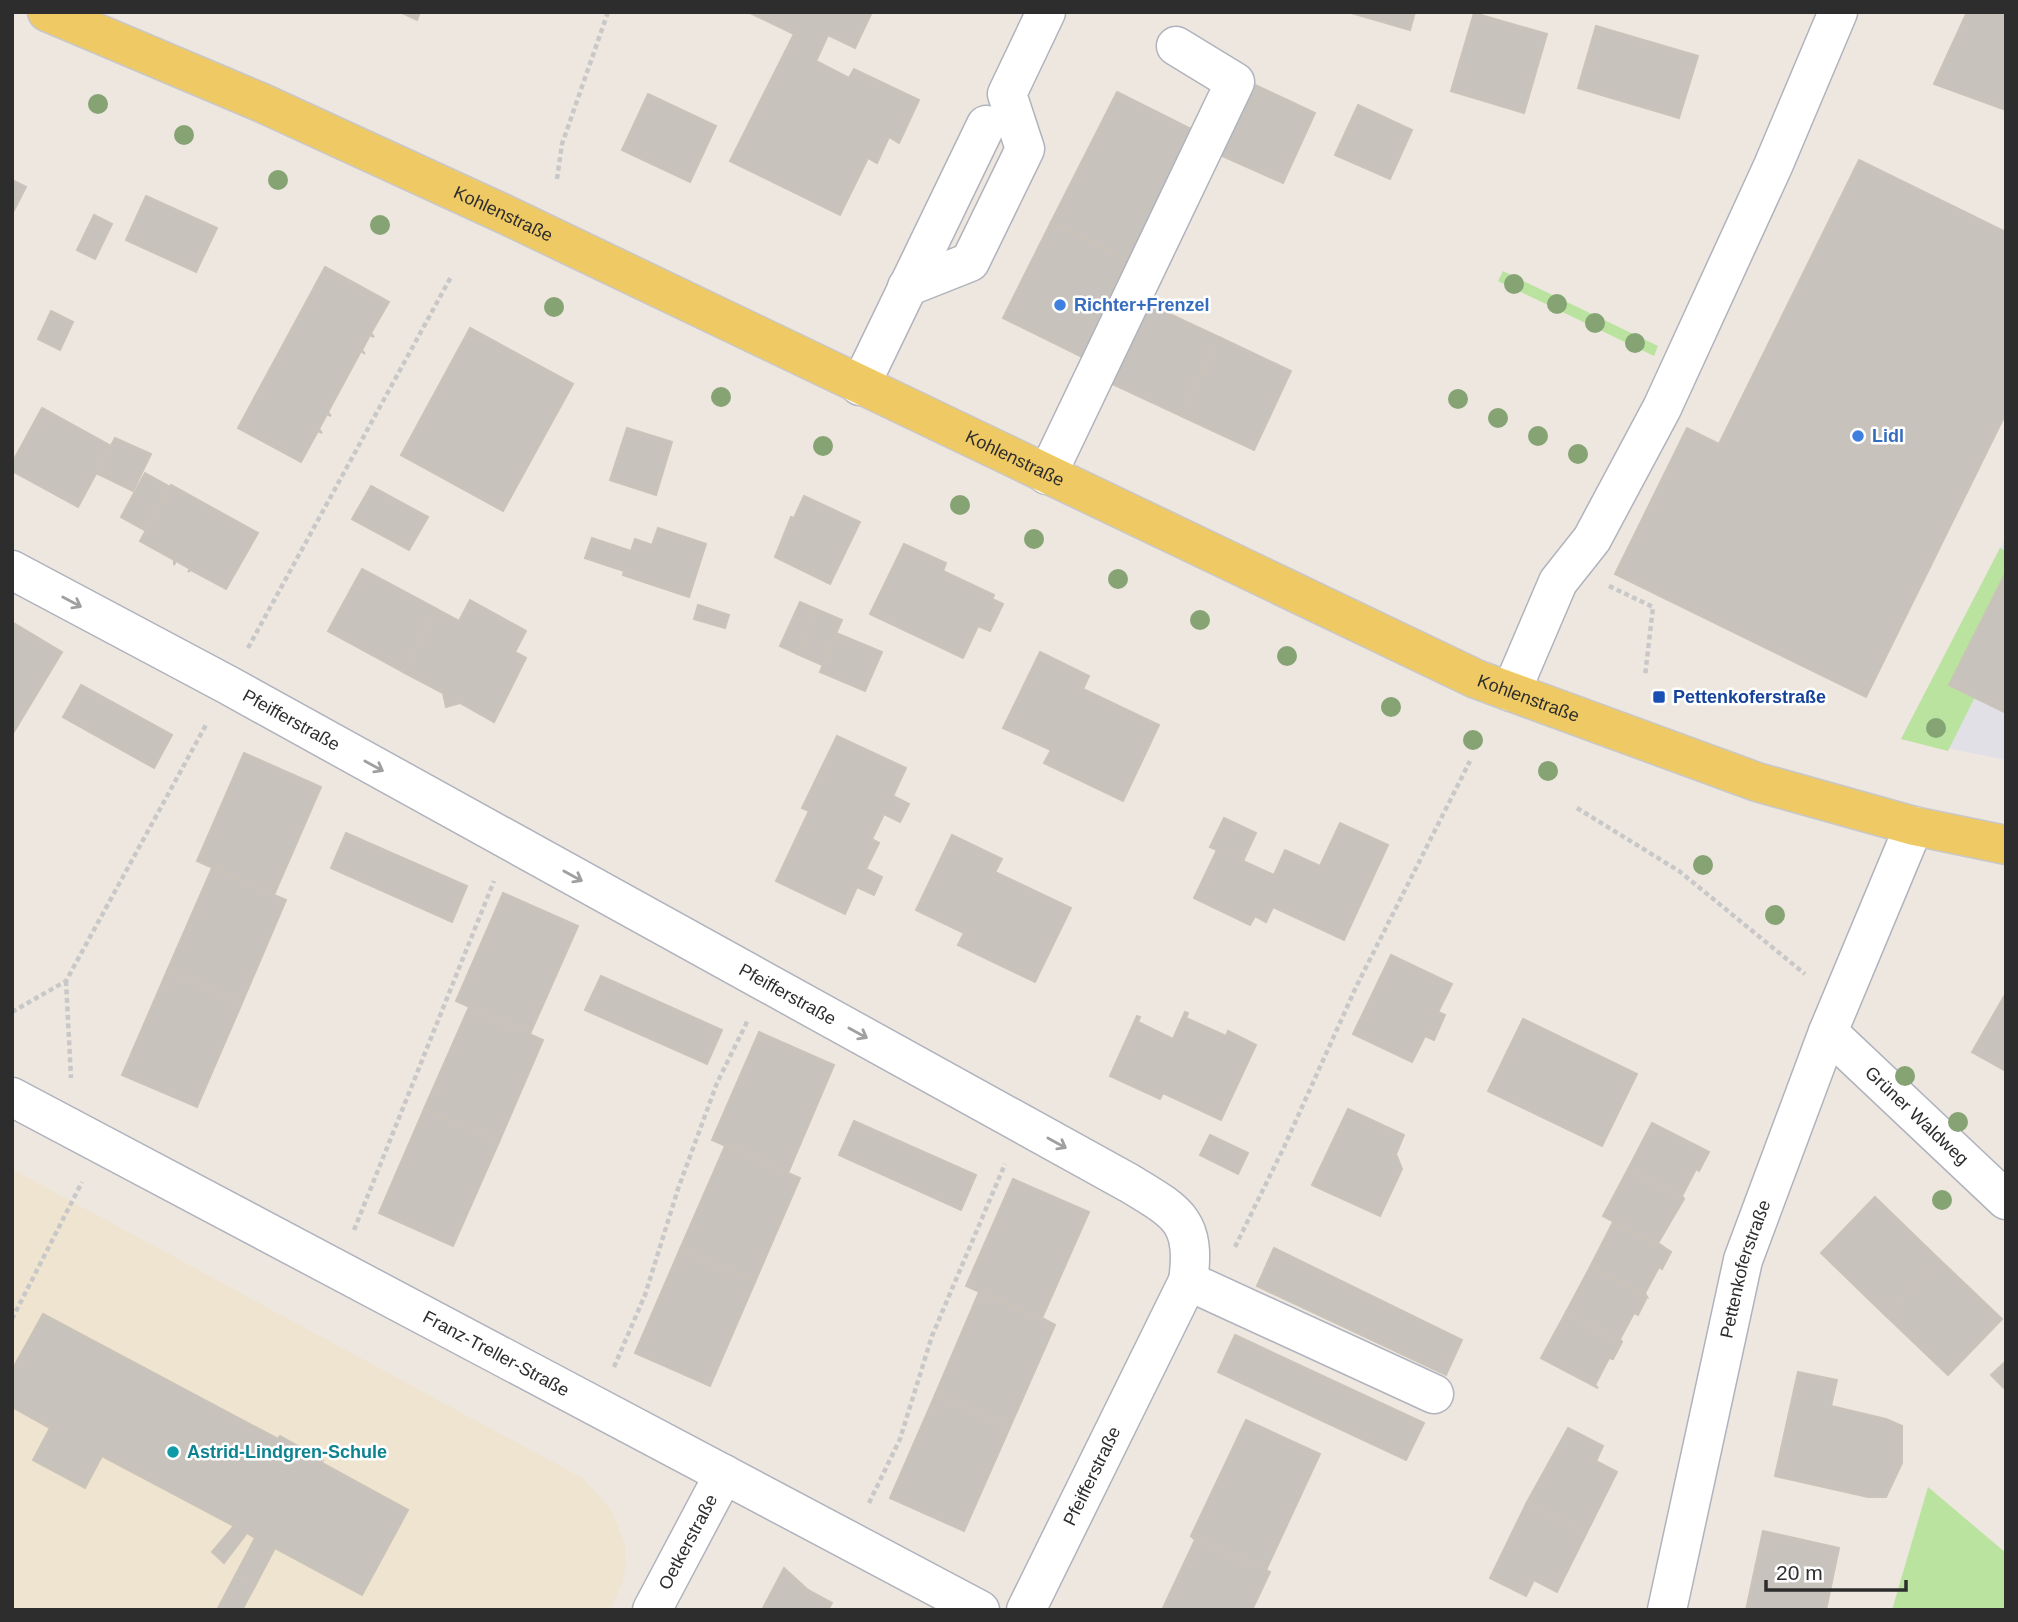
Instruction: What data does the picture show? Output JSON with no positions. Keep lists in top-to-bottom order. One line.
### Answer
{"streets":{"main road":["Kohlenstraße"],"street":["Pfeifferstraße","Grüner Waldweg","Pettenkoferstraße","Franz-Treller-Straße","Oetkerstraße"]},"crossings":[["Kohlenstraße","Pettenkoferstraße"],["Grüner Waldweg","Pettenkoferstraße"],["Franz-Treller-Straße","Oetkerstraße"]],"one_way":["Pfeifferstraße"],"places":{"other":["Richter+Frenzel","Lidl","Astrid-Lindgren-Schule"],"transit":["Pettenkoferstraße"]},"scale_bar":"20 m"}
